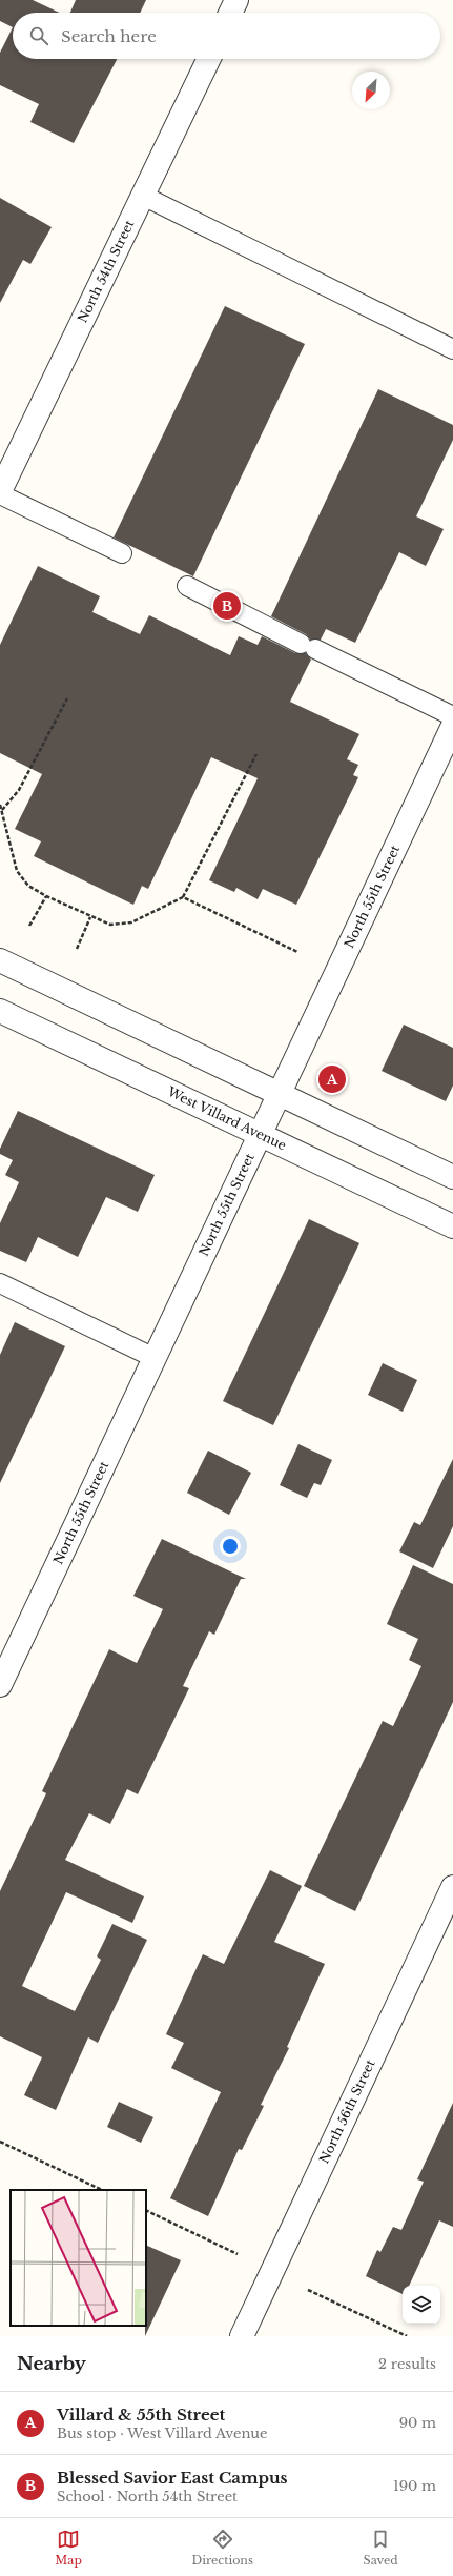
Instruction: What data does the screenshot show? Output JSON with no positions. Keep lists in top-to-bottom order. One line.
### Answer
{"streets":{"street":["North 54th Street","North 55th Street","West Villard Avenue","North 56th Street"]},"crossings":[["North 55th Street","West Villard Avenue"]],"north":"bottom left","page":{"search":"Search here","pins":["B","A"],"heading":["Nearby","2 results"],"list":[{"mark":"A","name":"Villard & 55th Street","note":"Bus stop · West Villard Avenue","value":"90 m"},{"mark":"B","name":"Blessed Savior East Campus","note":"School · North 54th Street","value":"190 m"}],"nav":["Map","Directions","Saved"]}}
